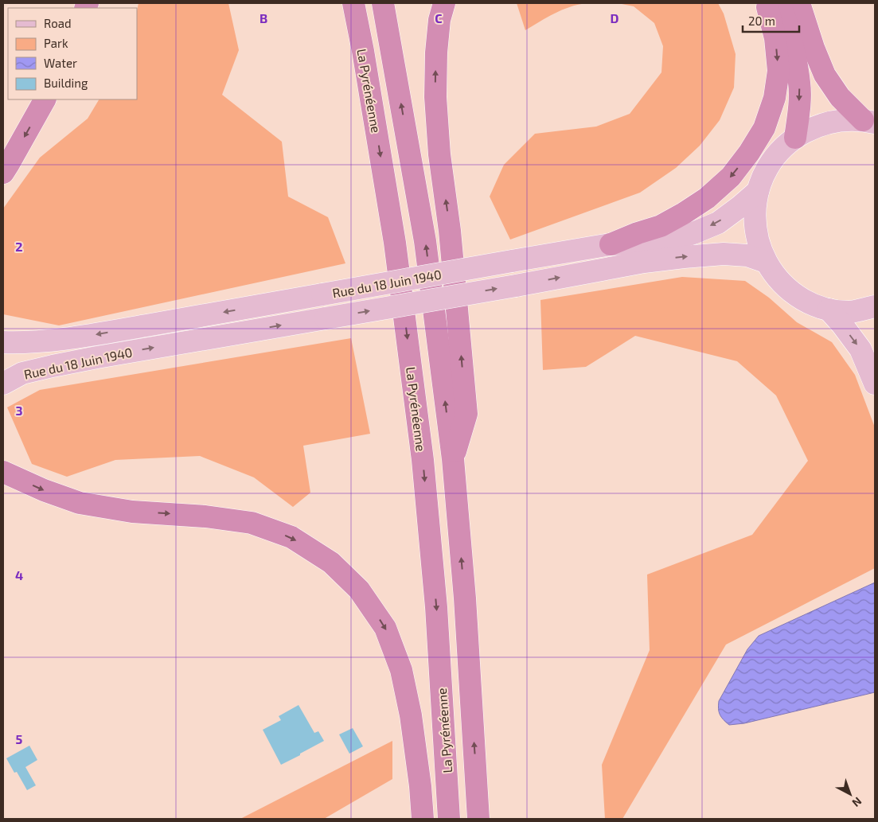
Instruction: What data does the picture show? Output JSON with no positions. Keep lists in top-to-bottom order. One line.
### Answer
{"streets":{"highway":["La Pyrénéenne"],"main road":["Rue du 18 Juin 1940"]},"legend":["Road","Park","Water","Building"],"scale_bar":"20 m","north":"bottom right","grid":{"columns":["B","C","D"],"rows":["2","3","4","5"]}}
